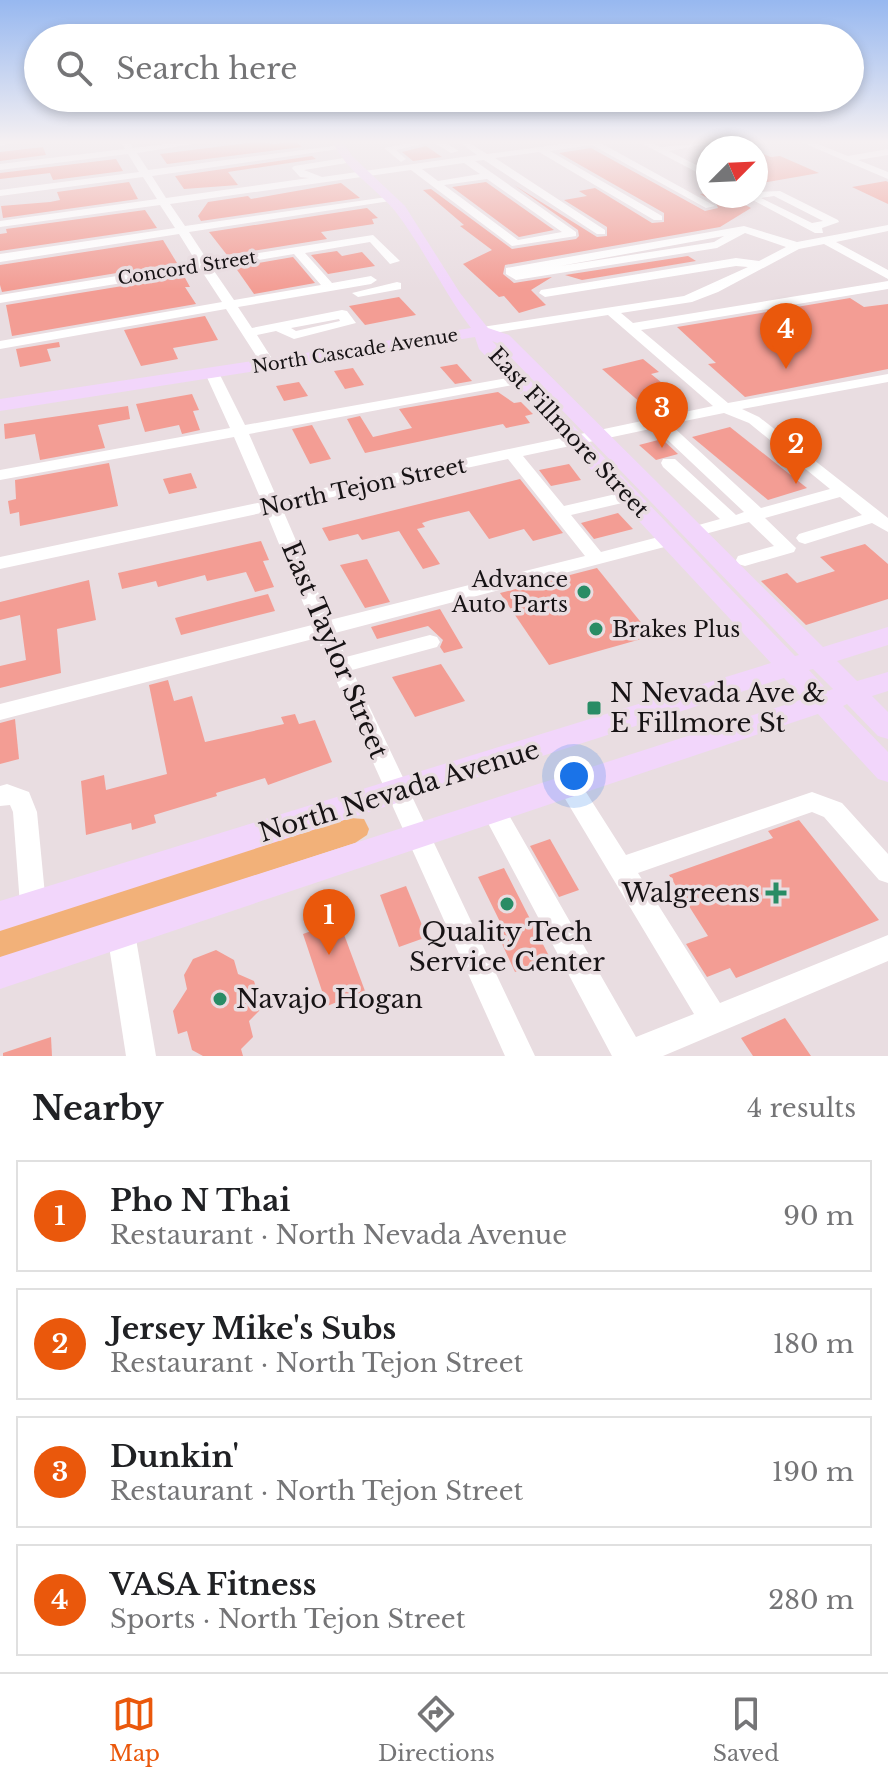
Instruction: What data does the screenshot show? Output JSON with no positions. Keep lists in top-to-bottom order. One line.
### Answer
{"streets":{"main road":["North Cascade Avenue","East Fillmore Street","North Nevada Avenue"],"street":["Concord Street","North Tejon Street","East Taylor Street"]},"crossings":[["North Cascade Avenue","East Fillmore Street"],["North Cascade Avenue","East Taylor Street"],["East Fillmore Street","North Tejon Street"],["East Fillmore Street","North Nevada Avenue"],["North Tejon Street","East Taylor Street"],["East Taylor Street","North Nevada Avenue"]],"places":{"other":["Advance Auto Parts","Brakes Plus","Quality Tech Service Center","Navajo Hogan"],"transit":["N Nevada Ave & E Fillmore St"],"health":["Walgreens"]},"north":"top right","page":{"search":"Search here","pins":["4","3","2","1"],"heading":["Nearby","4 results"],"list":[{"mark":"1","name":"Pho N Thai","note":"Restaurant · North Nevada Avenue","value":"90 m"},{"mark":"2","name":"Jersey Mike's Subs","note":"Restaurant · North Tejon Street","value":"180 m"},{"mark":"3","name":"Dunkin'","note":"Restaurant · North Tejon Street","value":"190 m"},{"mark":"4","name":"VASA Fitness","note":"Sports · North Tejon Street","value":"280 m"}],"nav":["Map","Directions","Saved"]}}
